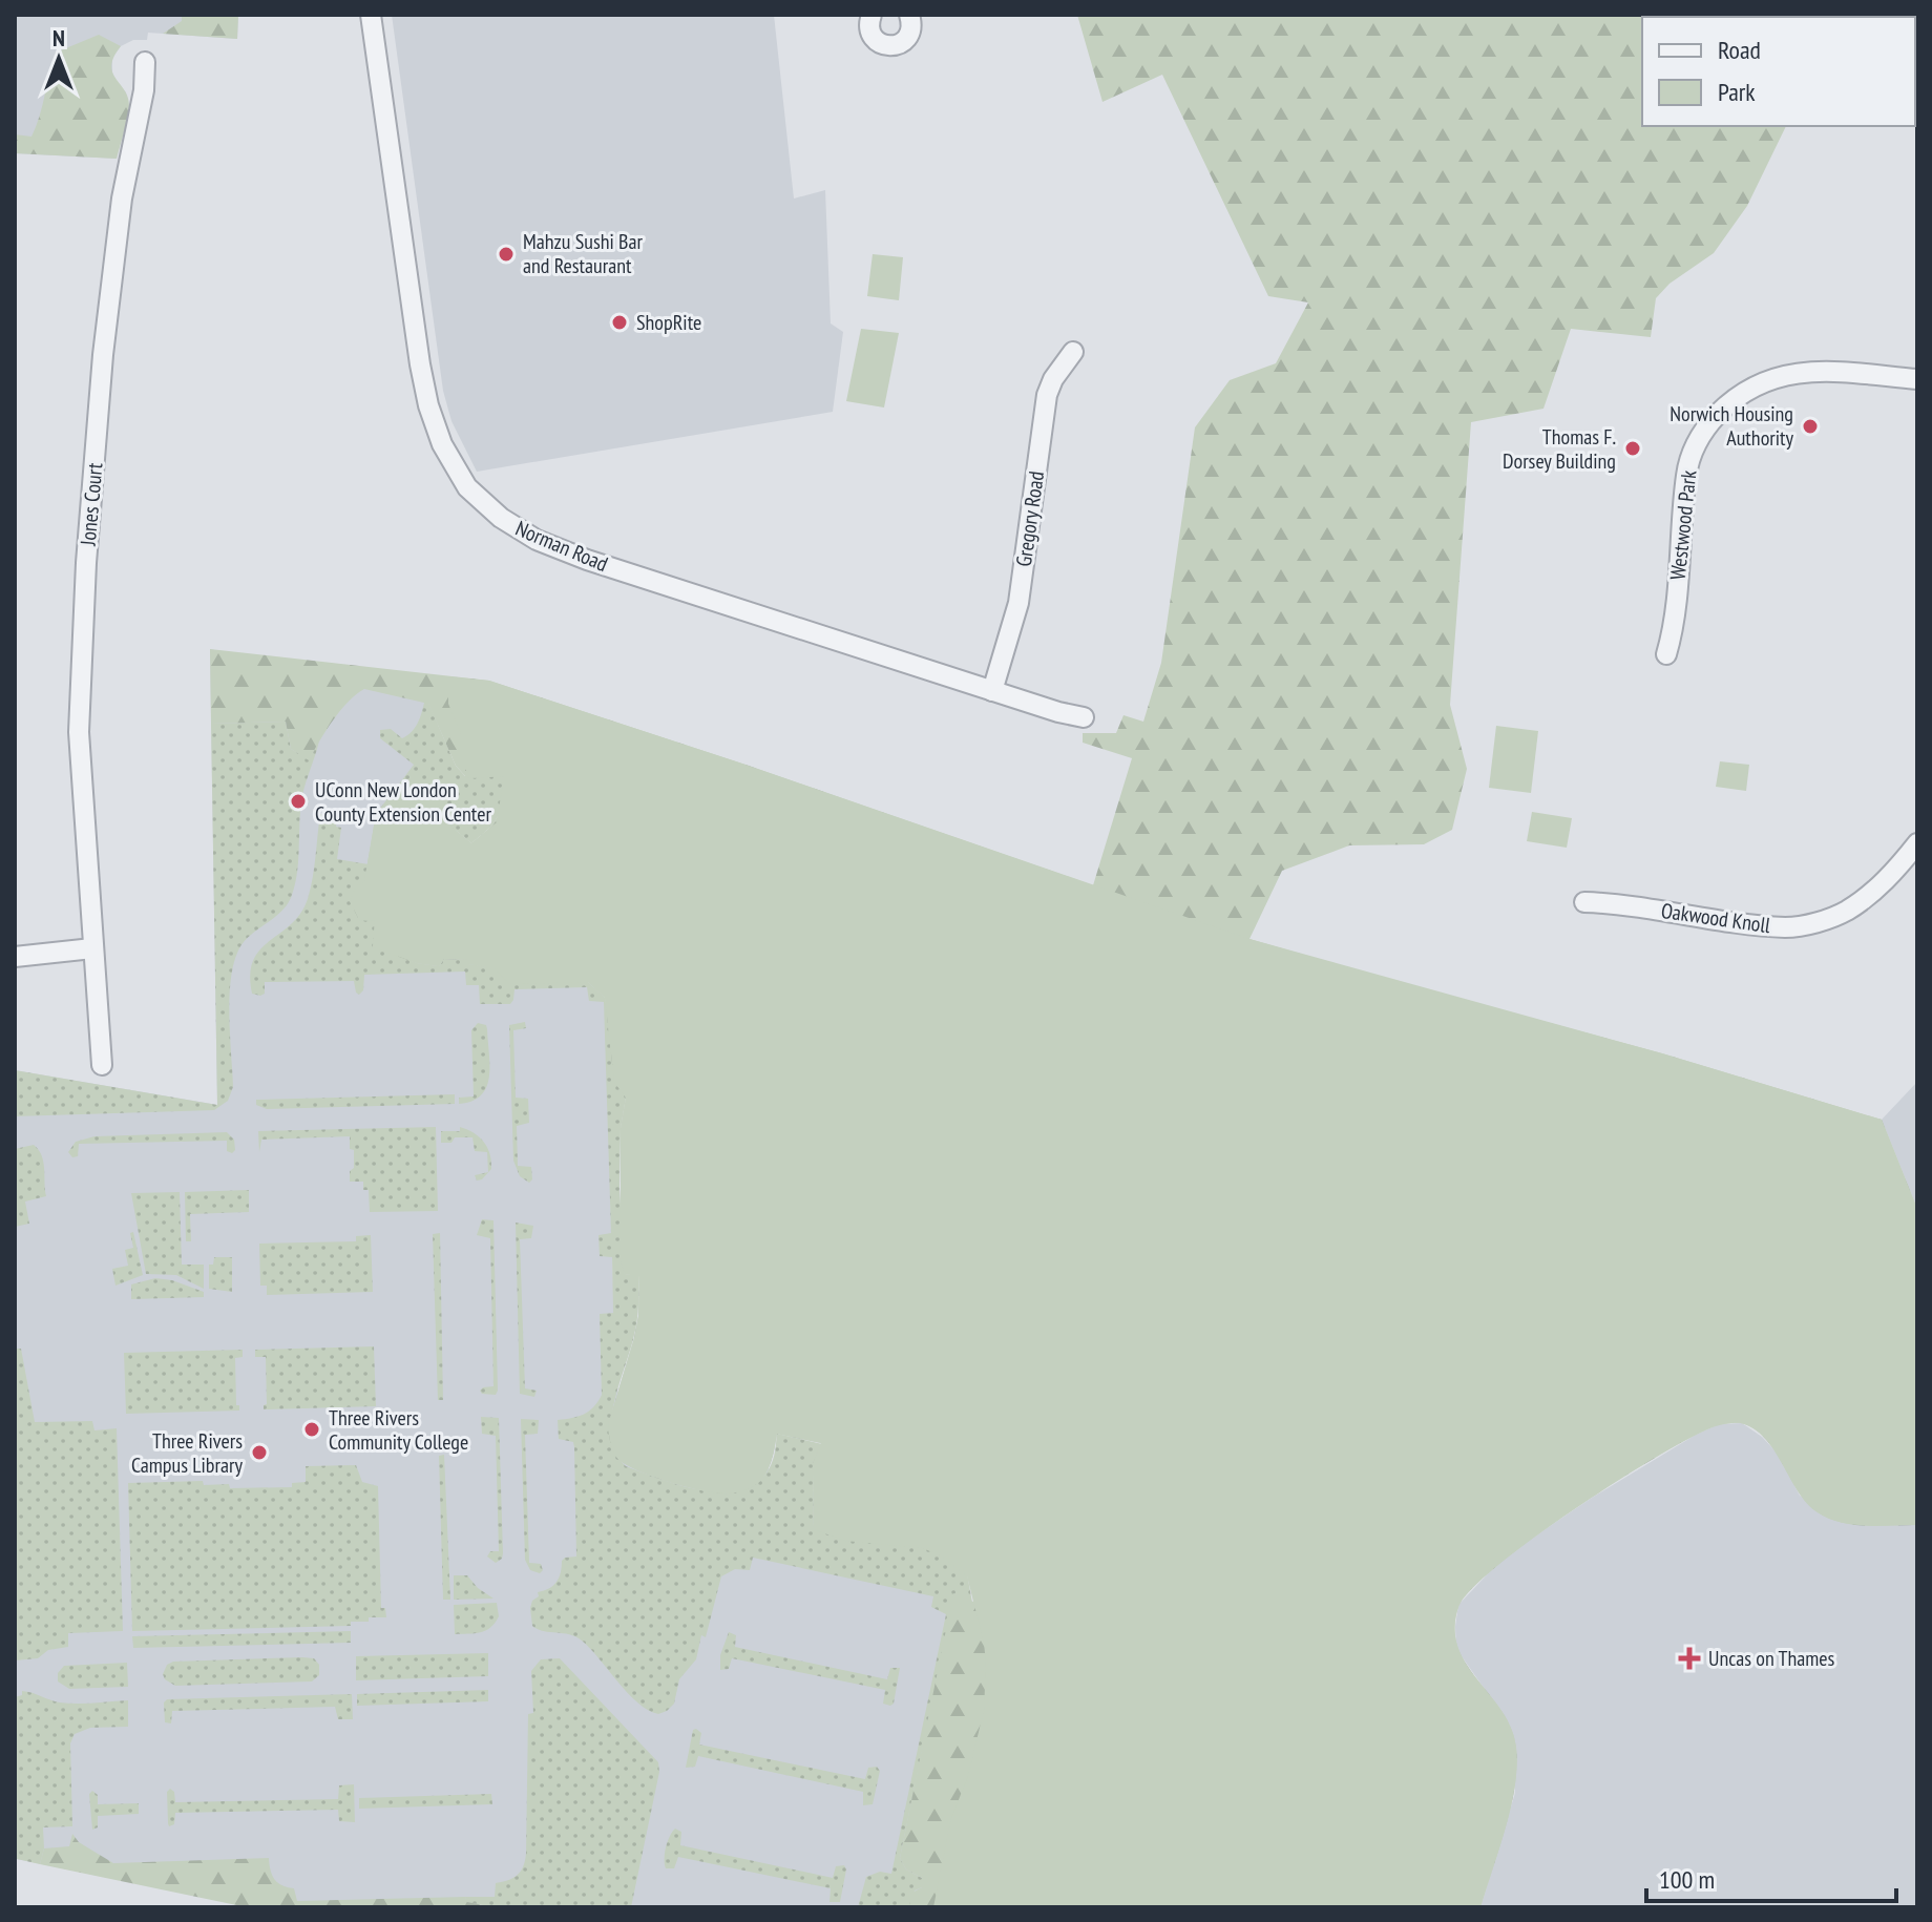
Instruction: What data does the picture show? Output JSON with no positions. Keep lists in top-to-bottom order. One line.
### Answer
{"streets":{"street":["Jones Court","Gregory Road","Westwood Park","Norman Road","Oakwood Knoll"]},"crossings":[["Gregory Road","Norman Road"]],"places":{"other":["Mahzu Sushi Bar and Restaurant","ShopRite","Norwich Housing Authority","Thomas F. Dorsey Building","UConn New London County Extension Center","Three Rivers Community College","Three Rivers Campus Library"],"health":["Uncas on Thames"]},"legend":["Road","Park"],"scale_bar":"100 m","north":"top"}
